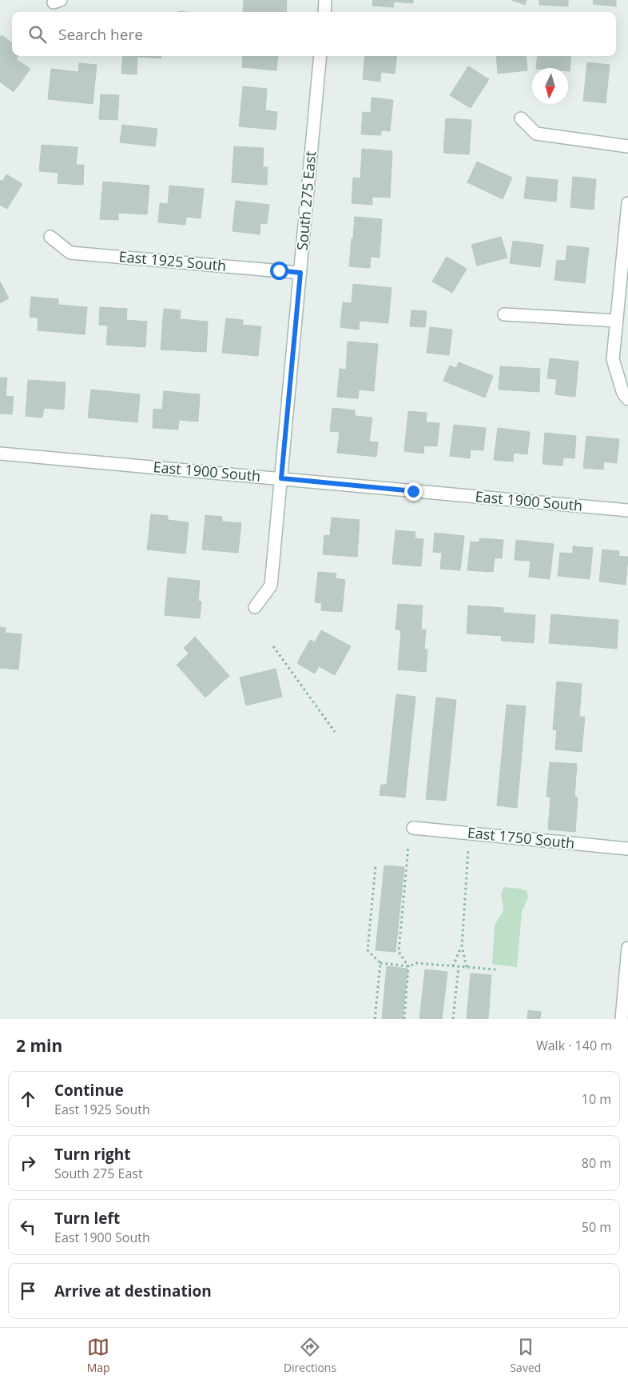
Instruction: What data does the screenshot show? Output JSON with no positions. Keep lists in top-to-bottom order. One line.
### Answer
{"streets":{"street":["South 275 East","East 1925 South","East 1900 South","East 1750 South"]},"crossings":[["South 275 East","East 1925 South"],["South 275 East","East 1900 South"]],"north":"bottom","page":{"search":"Search here","heading":["2 min","Walk · 140 m"],"list":[["Continue","East 1925 South","10 m"],["Turn right","South 275 East","80 m"],["Turn left","East 1900 South","50 m"],"Arrive at destination"],"nav":["Map","Directions","Saved"]}}
